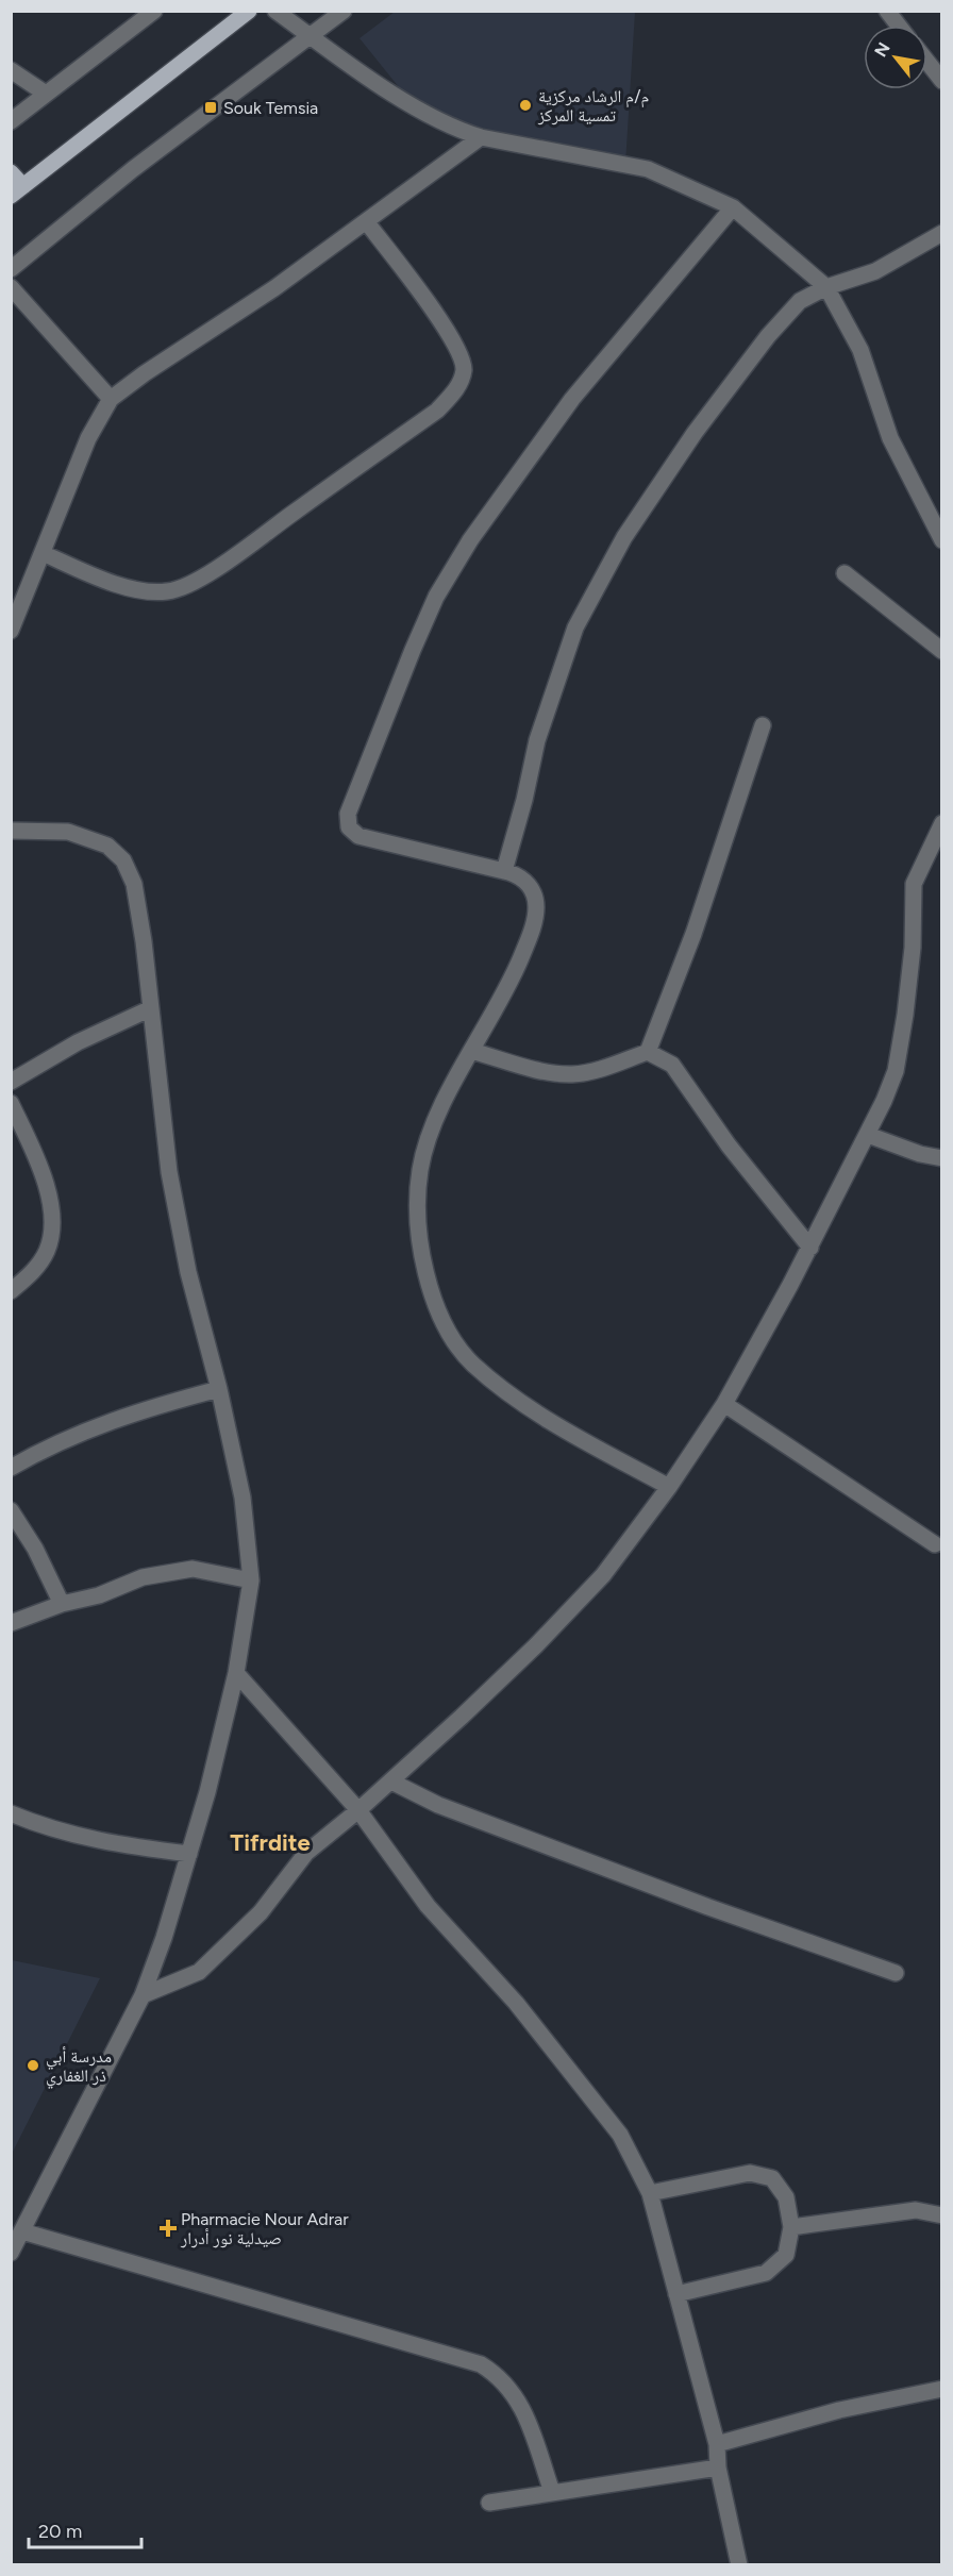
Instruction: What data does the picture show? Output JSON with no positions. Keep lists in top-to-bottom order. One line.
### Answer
{"districts":["Tifrdite"],"places":{"other":["م/م الرشاد مركزية تمسية المركز","مدرسة أبي ذر الغفاري"],"transit":["Souk Temsia"],"health":["Pharmacie Nour Adrar صيدلية نور أدرار"]},"scale_bar":"20 m","north":"top left"}
